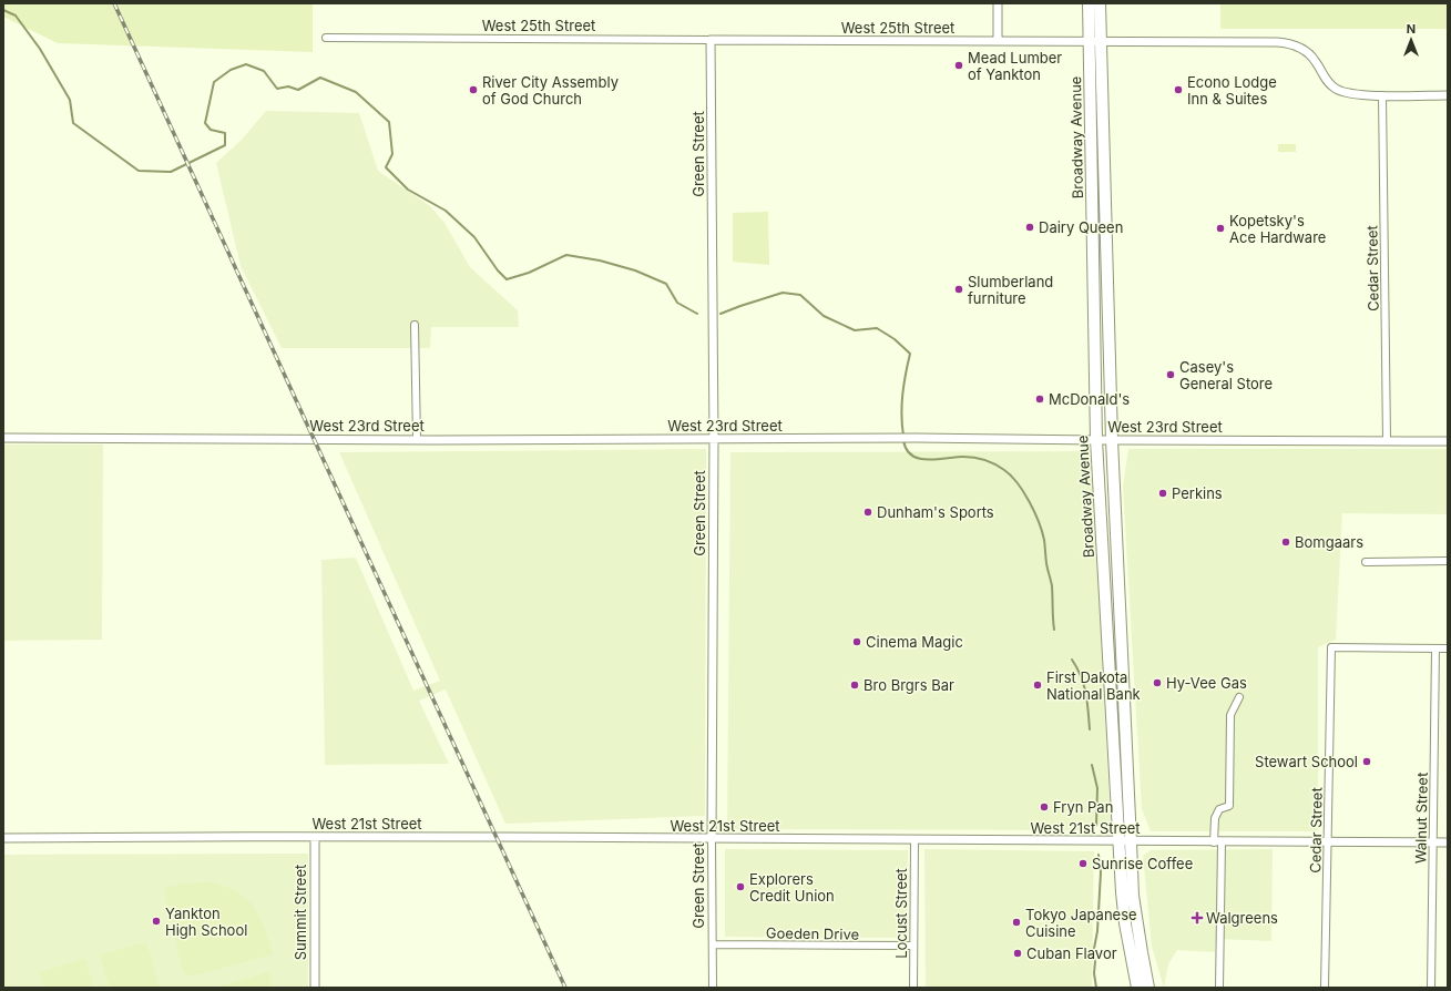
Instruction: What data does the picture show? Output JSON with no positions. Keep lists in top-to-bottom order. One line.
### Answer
{"streets":{"highway":["Broadway Avenue"],"street":["West 25th Street","Green Street","Cedar Street","West 23rd Street","Walnut Street","West 21st Street","Summit Street","Locust Street","Goeden Drive"]},"crossings":[["West 25th Street","Broadway Avenue"],["West 25th Street","Green Street"],["West 25th Street","Cedar Street"],["Broadway Avenue","West 23rd Street"],["Broadway Avenue","West 21st Street"],["Green Street","West 23rd Street"],["Green Street","West 21st Street"],["Green Street","Goeden Drive"],["Cedar Street","West 23rd Street"],["Cedar Street","Walnut Street"],["Cedar Street","West 21st Street"],["Walnut Street","West 21st Street"],["West 21st Street","Summit Street"],["West 21st Street","Locust Street"],["Locust Street","Goeden Drive"]],"places":{"other":["Mead Lumber of Yankton","River City Assembly of God Church","Econo Lodge Inn & Suites","Dairy Queen","Kopetsky's Ace Hardware","Slumberland furniture","Casey's General Store","McDonald's","Perkins","Dunham's Sports","Bomgaars","Cinema Magic","Hy-Vee Gas","Bro Brgrs Bar","First Dakota National Bank","Stewart School","Fryn Pan","Sunrise Coffee","Explorers Credit Union","Yankton High School","Tokyo Japanese Cuisine","Cuban Flavor"],"health":["Walgreens"]},"north":"top"}
